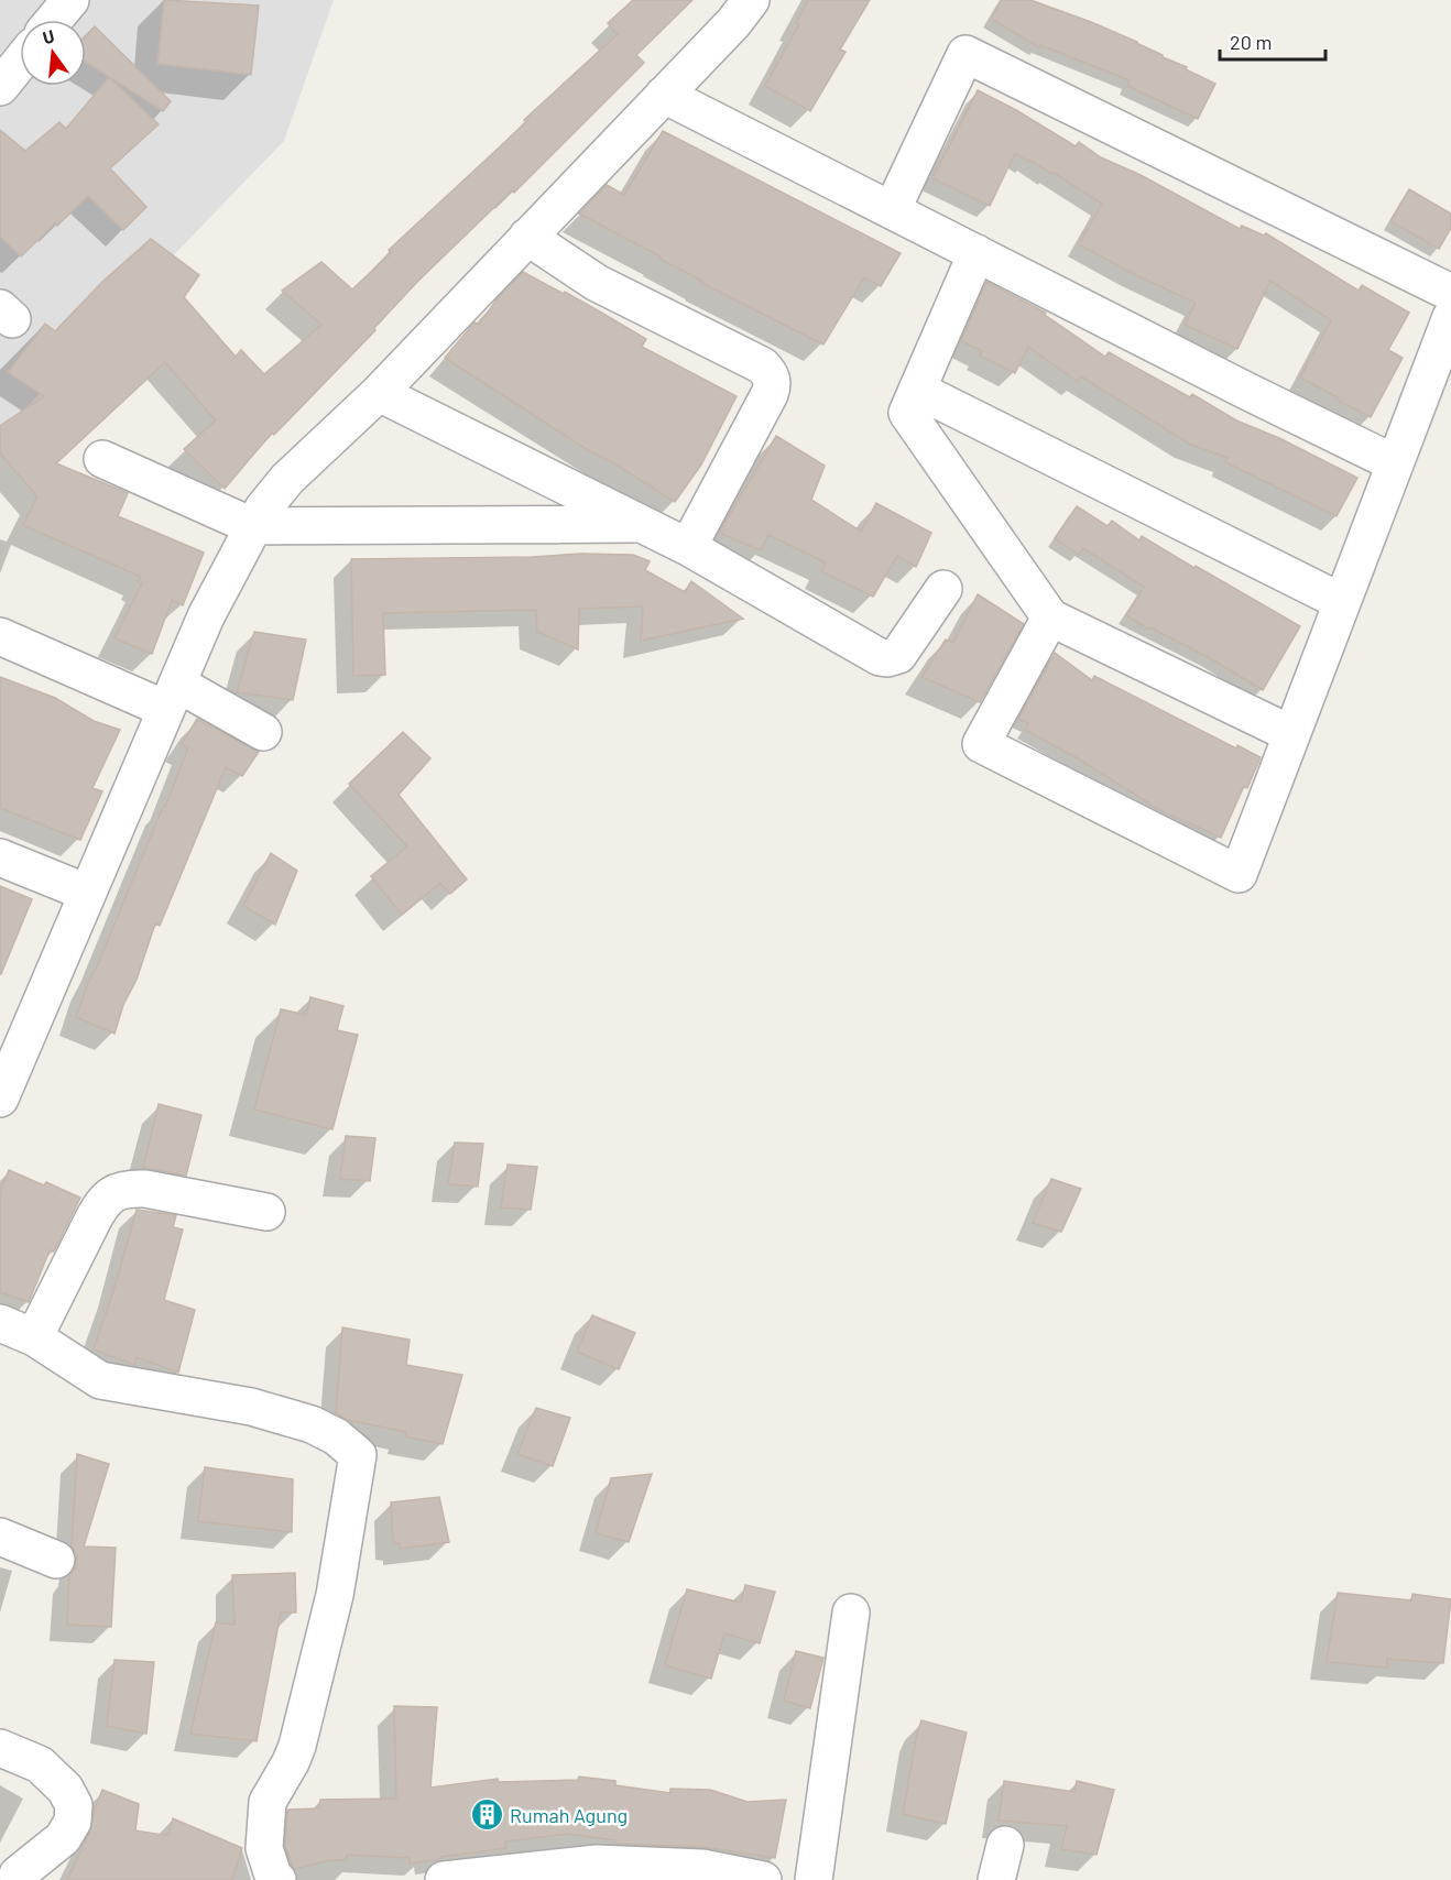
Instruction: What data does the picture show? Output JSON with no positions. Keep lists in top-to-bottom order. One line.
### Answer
{"places":{"building":["Rumah Agung"]},"scale_bar":"20 m","north":"top"}
